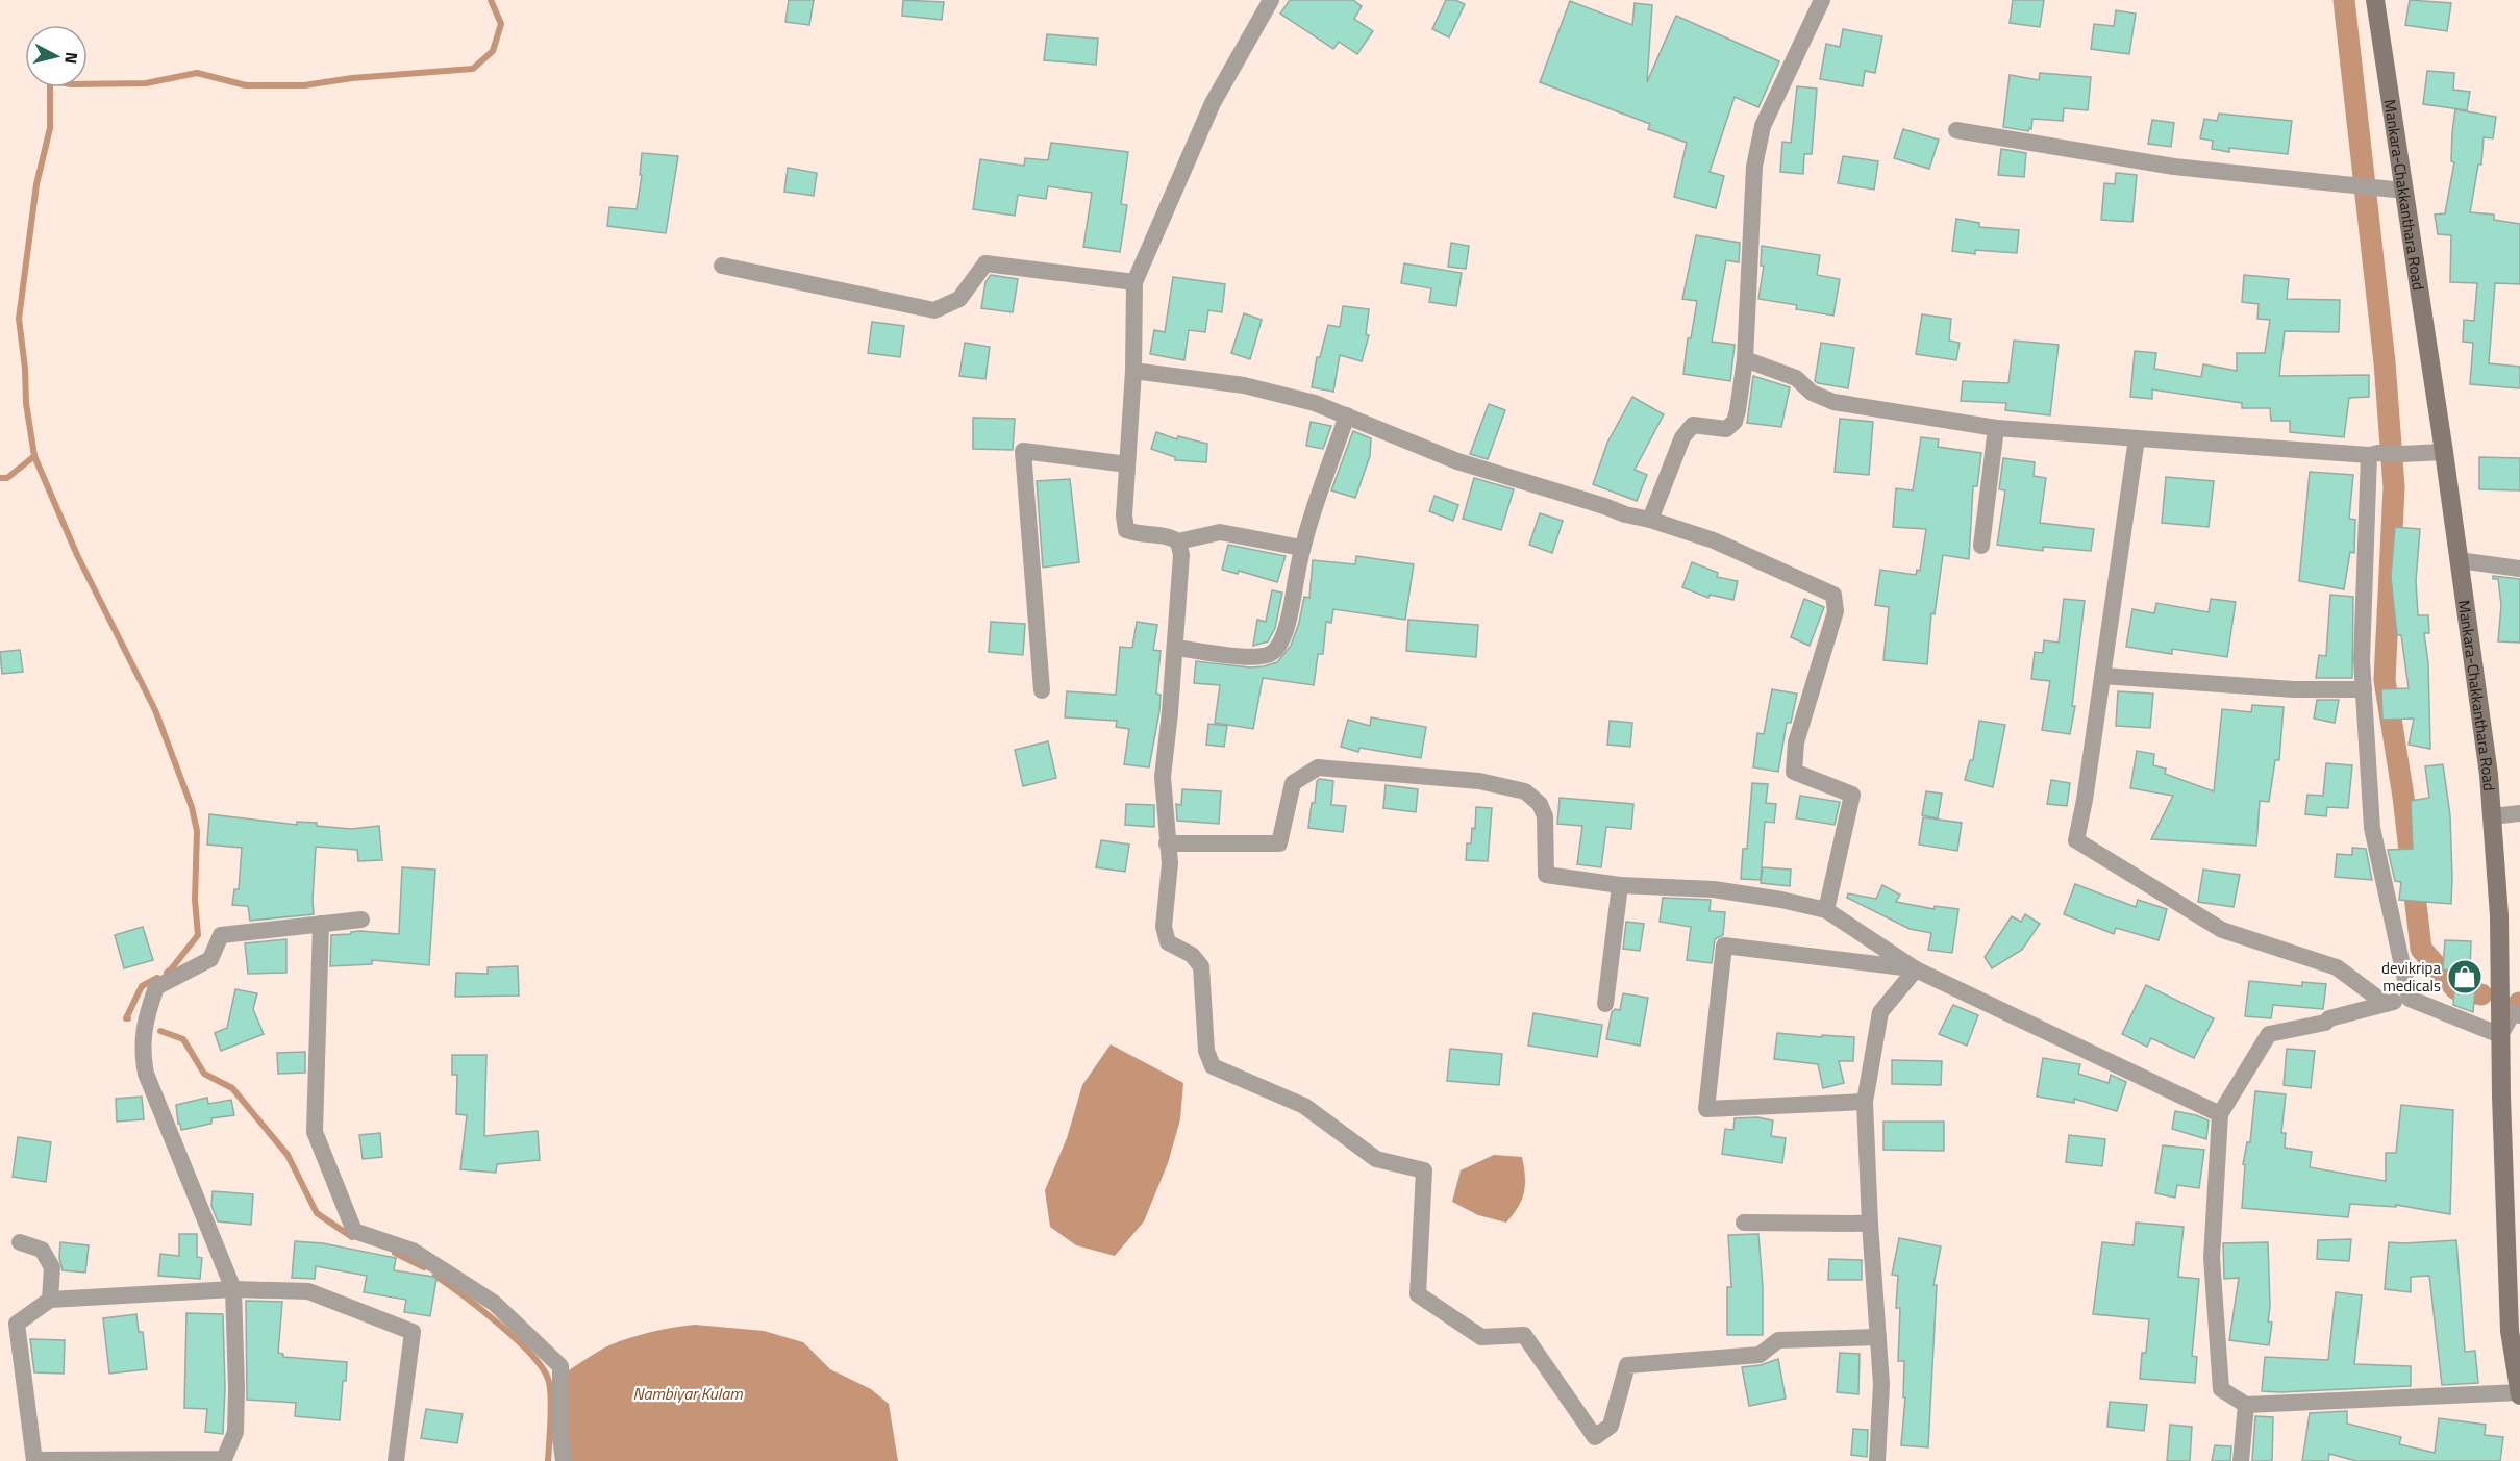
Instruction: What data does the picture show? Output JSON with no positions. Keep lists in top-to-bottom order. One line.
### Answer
{"streets":{"main road":["Mankara-Chakkanthara Road"]},"water":["Nambiyar Kulam"],"places":{"shop":["devikripa medicals"]},"north":"right"}
